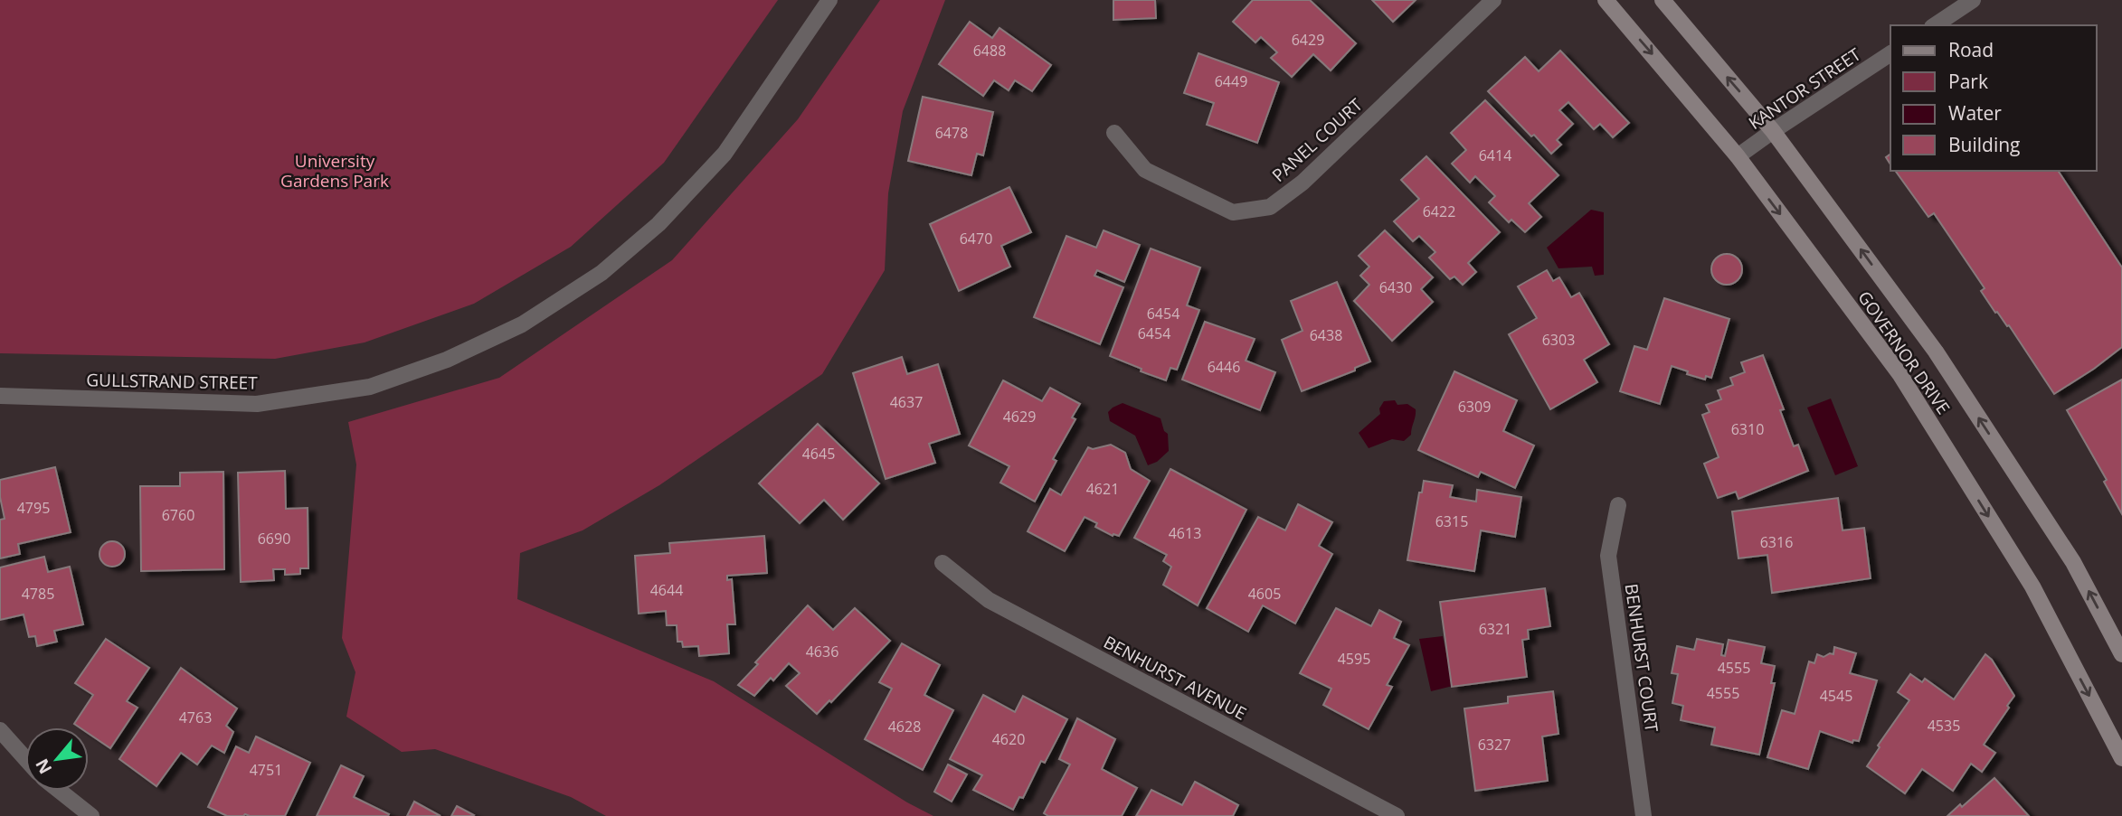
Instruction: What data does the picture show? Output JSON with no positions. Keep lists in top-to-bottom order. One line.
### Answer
{"streets":{"main road":["GOVERNOR DRIVE"],"street":["KANTOR STREET","PANEL COURT","GULLSTRAND STREET","BENHURST COURT","BENHURST AVENUE"]},"crossings":[["KANTOR STREET","GOVERNOR DRIVE"]],"parks":["University Gardens Park"],"house_numbers":["6429","6488","6449","6478","6414","6422","6470","6430","6454","6454","6438","6303","6446","4637","6309","4629","6310","4645","4621","4795","6760","6315","4613","6690","6316","4644","4785","4605","6321","4636","4595","4555","4555","4545","4763","4535","4628","4620","6327","4751"],"legend":["Road","Park","Water","Building"],"north":"bottom left"}
